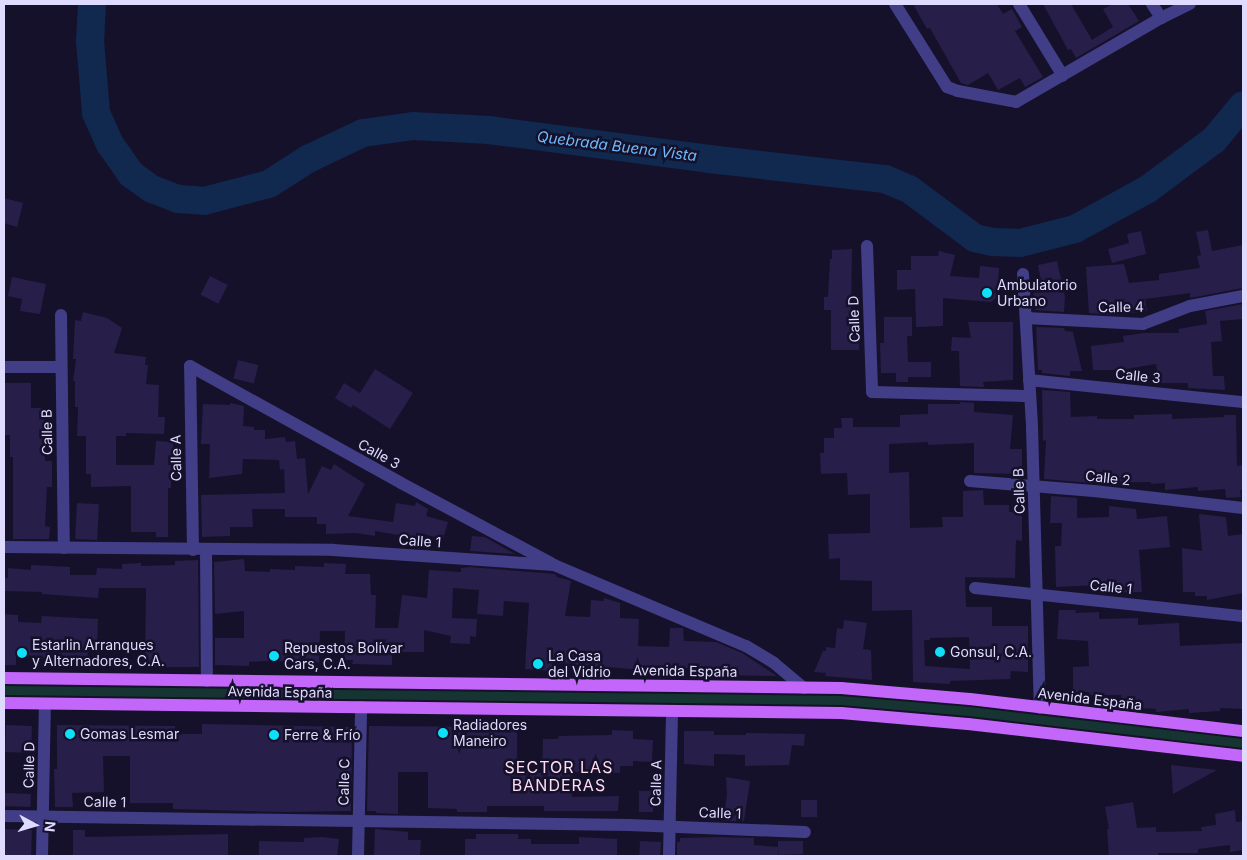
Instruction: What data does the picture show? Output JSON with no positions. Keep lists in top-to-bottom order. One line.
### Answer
{"streets":{"main road":["Avenida España"],"street":["Calle 4","Calle D","Calle 3","Calle B","Calle A","Calle 2","Calle 1","Calle C"]},"crossings":[["Calle 4","Calle B"],["Calle D","Calle B"],["Calle D","Calle 1"],["Calle D","Avenida España"],["Calle 3","Calle B"],["Calle 3","Calle A"],["Calle 3","Calle 1"],["Calle B","Calle 2"],["Calle B","Calle 1"],["Calle B","Avenida España"],["Calle A","Calle 1"],["Calle A","Avenida España"],["Calle 1","Avenida España"],["Calle 1","Calle C"],["Avenida España","Calle C"]],"districts":["SECTOR LAS BANDERAS"],"water":["Quebrada Buena Vista"],"places":["Ambulatorio Urbano","Gonsul, C.A.","Estarlin Arranques y Alternadores, C.A.","Repuestos Bolívar Cars, C.A.","La Casa del Vidrio","Radiadores Maneiro","Gomas Lesmar","Ferre & Frío"],"north":"right"}
